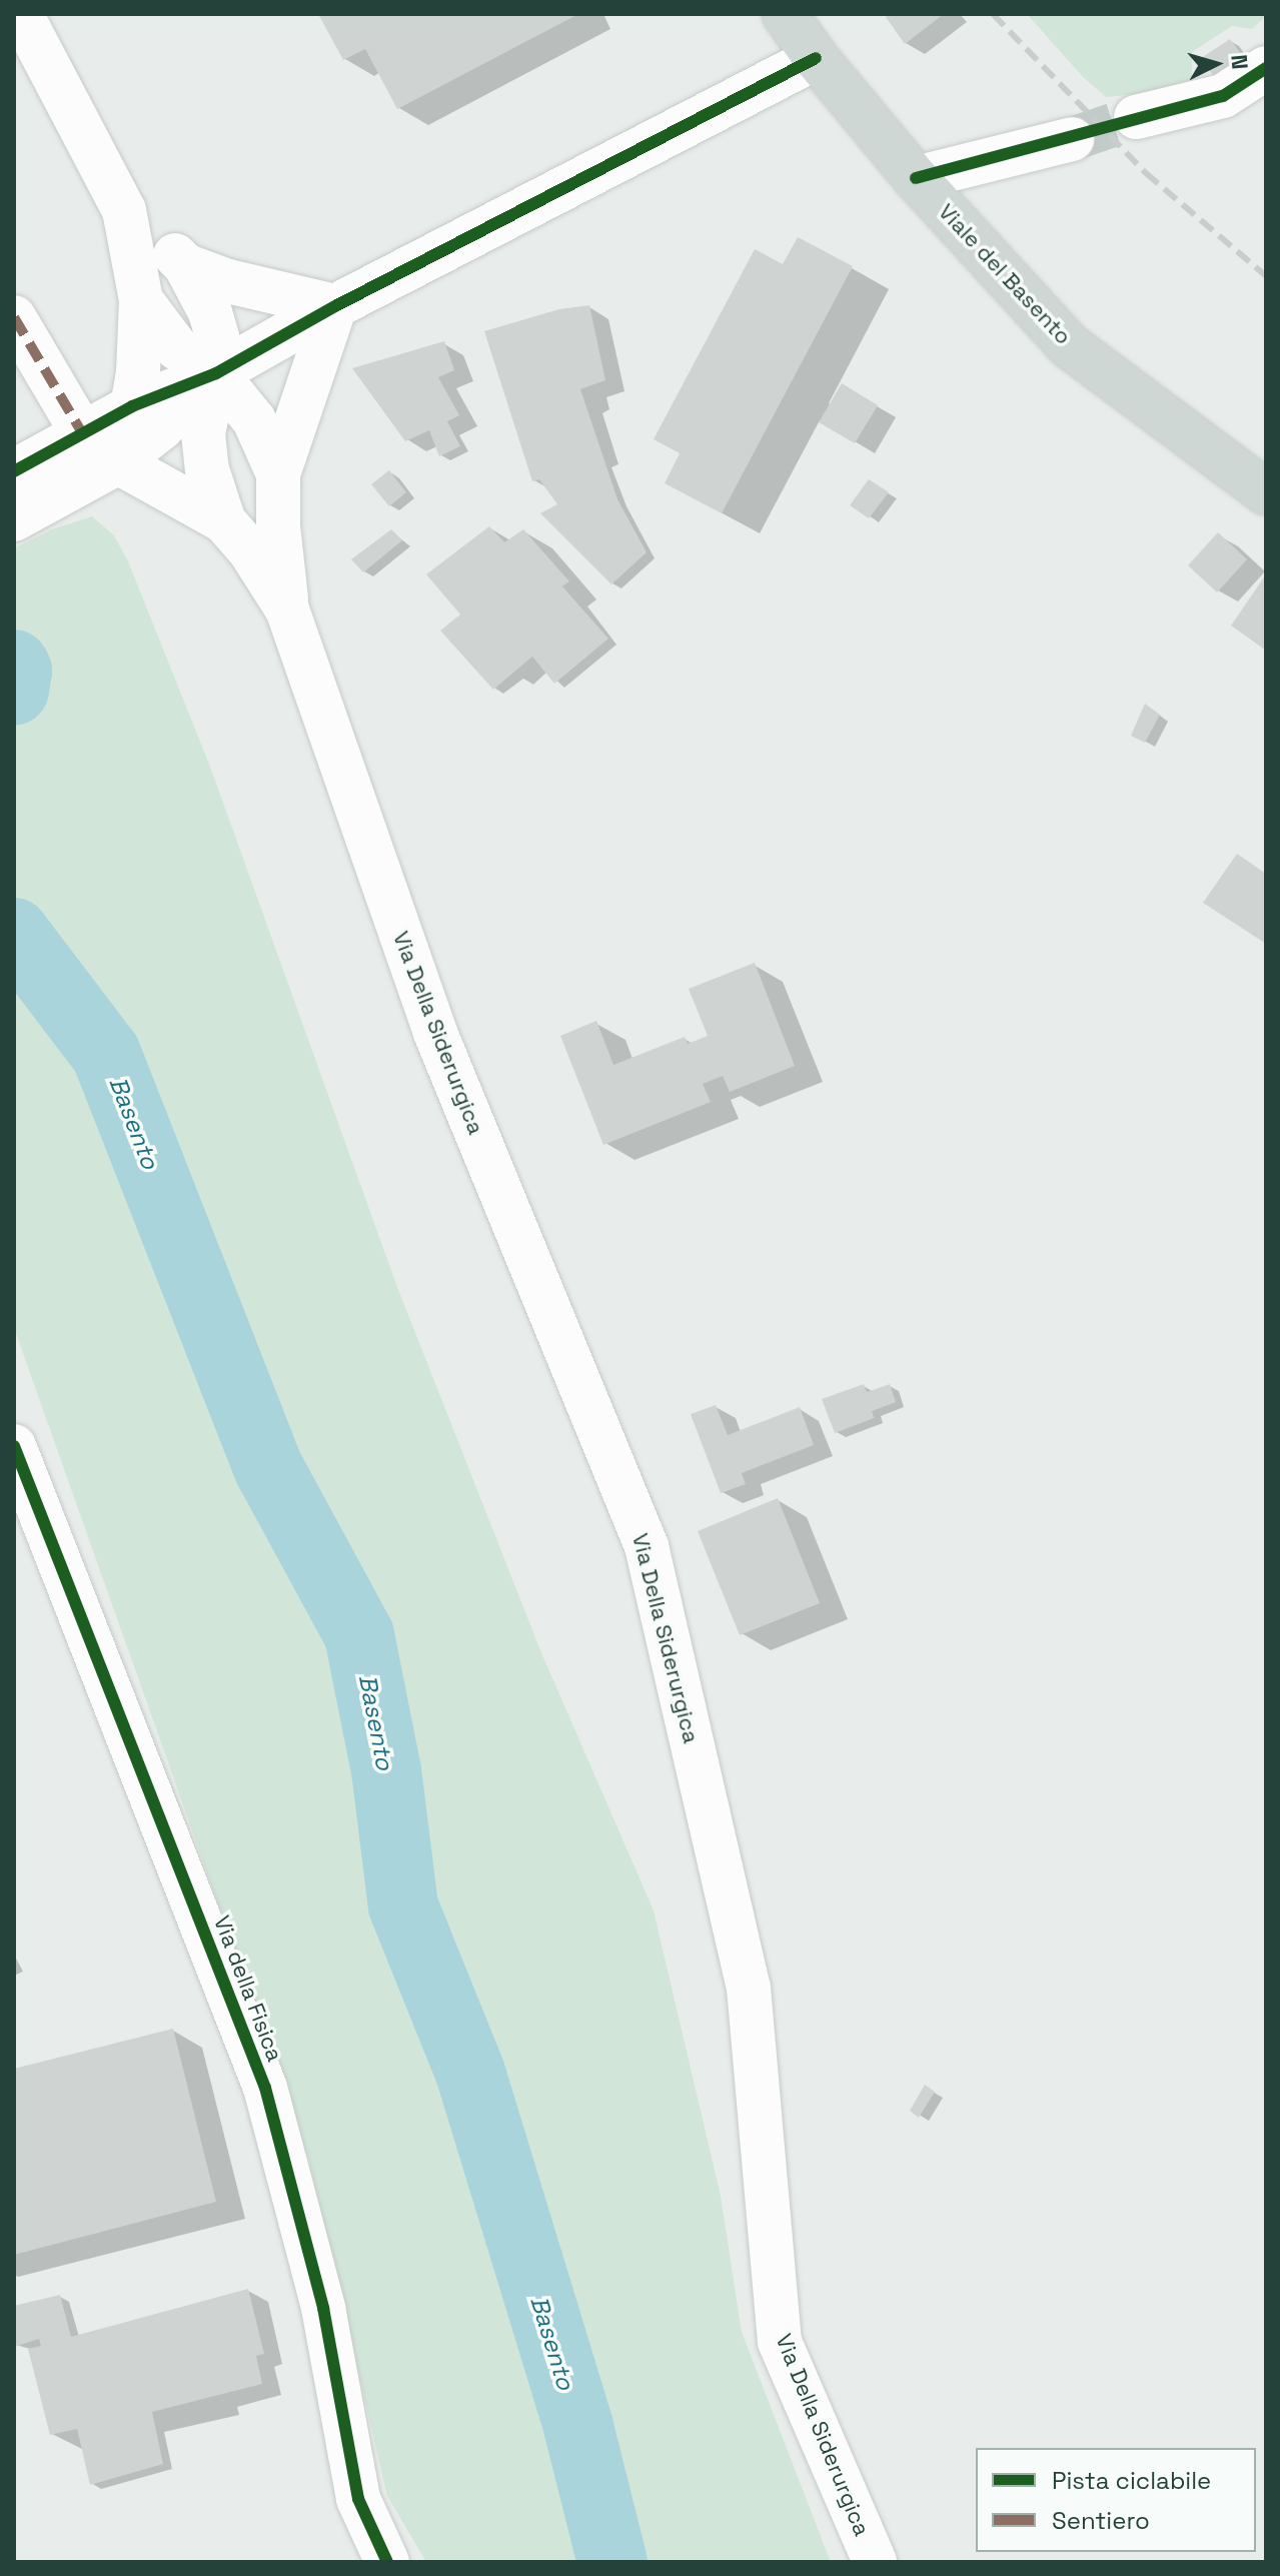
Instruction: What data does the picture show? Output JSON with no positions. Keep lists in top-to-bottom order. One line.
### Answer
{"streets":{"main road":["Viale del Basento"],"street":["Via Della Siderurgica","Via della Fisica"]},"water":["Basento"],"legend":["Pista ciclabile","Sentiero"],"north":"right"}
